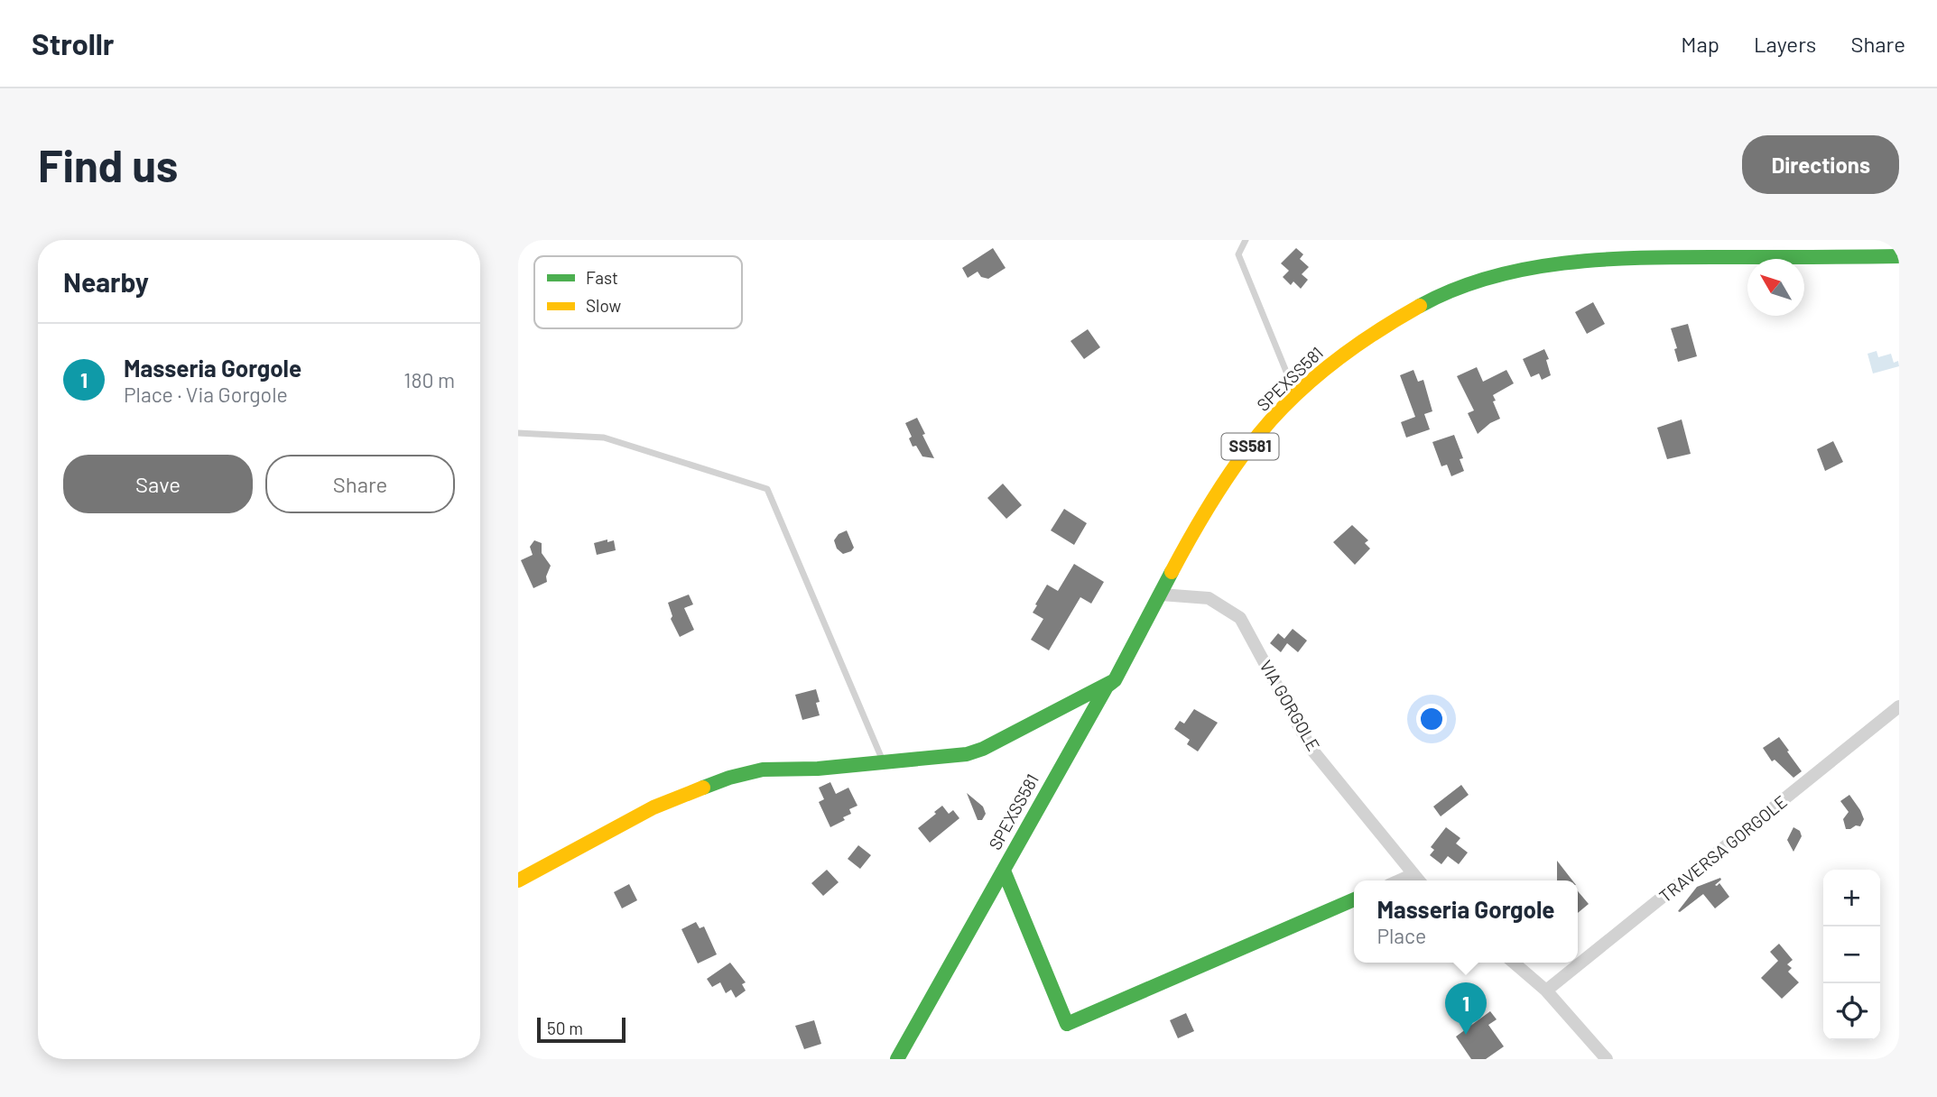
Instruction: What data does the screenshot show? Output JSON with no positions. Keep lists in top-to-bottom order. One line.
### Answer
{"streets":{"main road":["SPEXSS581","SS581"],"street":["VIA GORGOLE","TRAVERSA GORGOLE"]},"crossings":[["SPEXSS581","VIA GORGOLE"]],"legend":["Fast","Slow"],"scale_bar":"50 m","north":"top left","page":{"header":"Strollr","nav":["Map","Layers","Share"],"buttons":["Directions",["Save","Share"]],"title":"Find us","heading":"Nearby","list":[{"mark":"1","name":"Masseria Gorgole","note":"Place · Via Gorgole","value":"180 m"}],"map_buttons":["+","−"],"popup":["Masseria Gorgole","Place"],"pins":"1","scale":"50 m"}}
